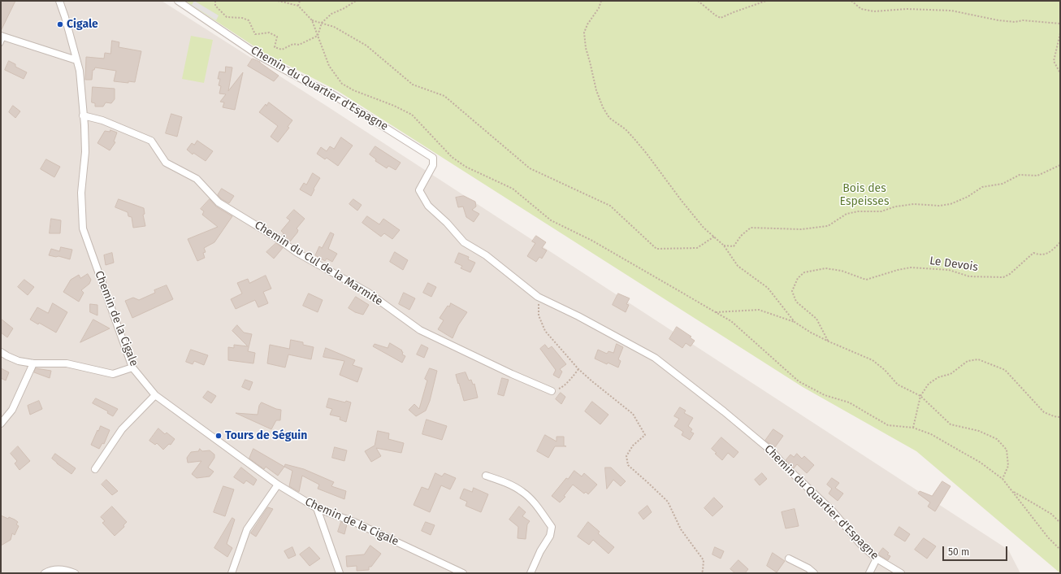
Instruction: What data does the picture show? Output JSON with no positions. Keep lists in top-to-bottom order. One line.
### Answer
{"streets":{"street":["Chemin du Quartier d'Espagne","Chemin du Cul de la Marmite","Chemin de la Cigale"],"path":["Le Devois"]},"crossings":[["Chemin du Cul de la Marmite","Chemin de la Cigale"]],"parks":["Bois des Espeisses"],"places":["Cigale","Tours de Séguin"],"scale_bar":"50 m"}
